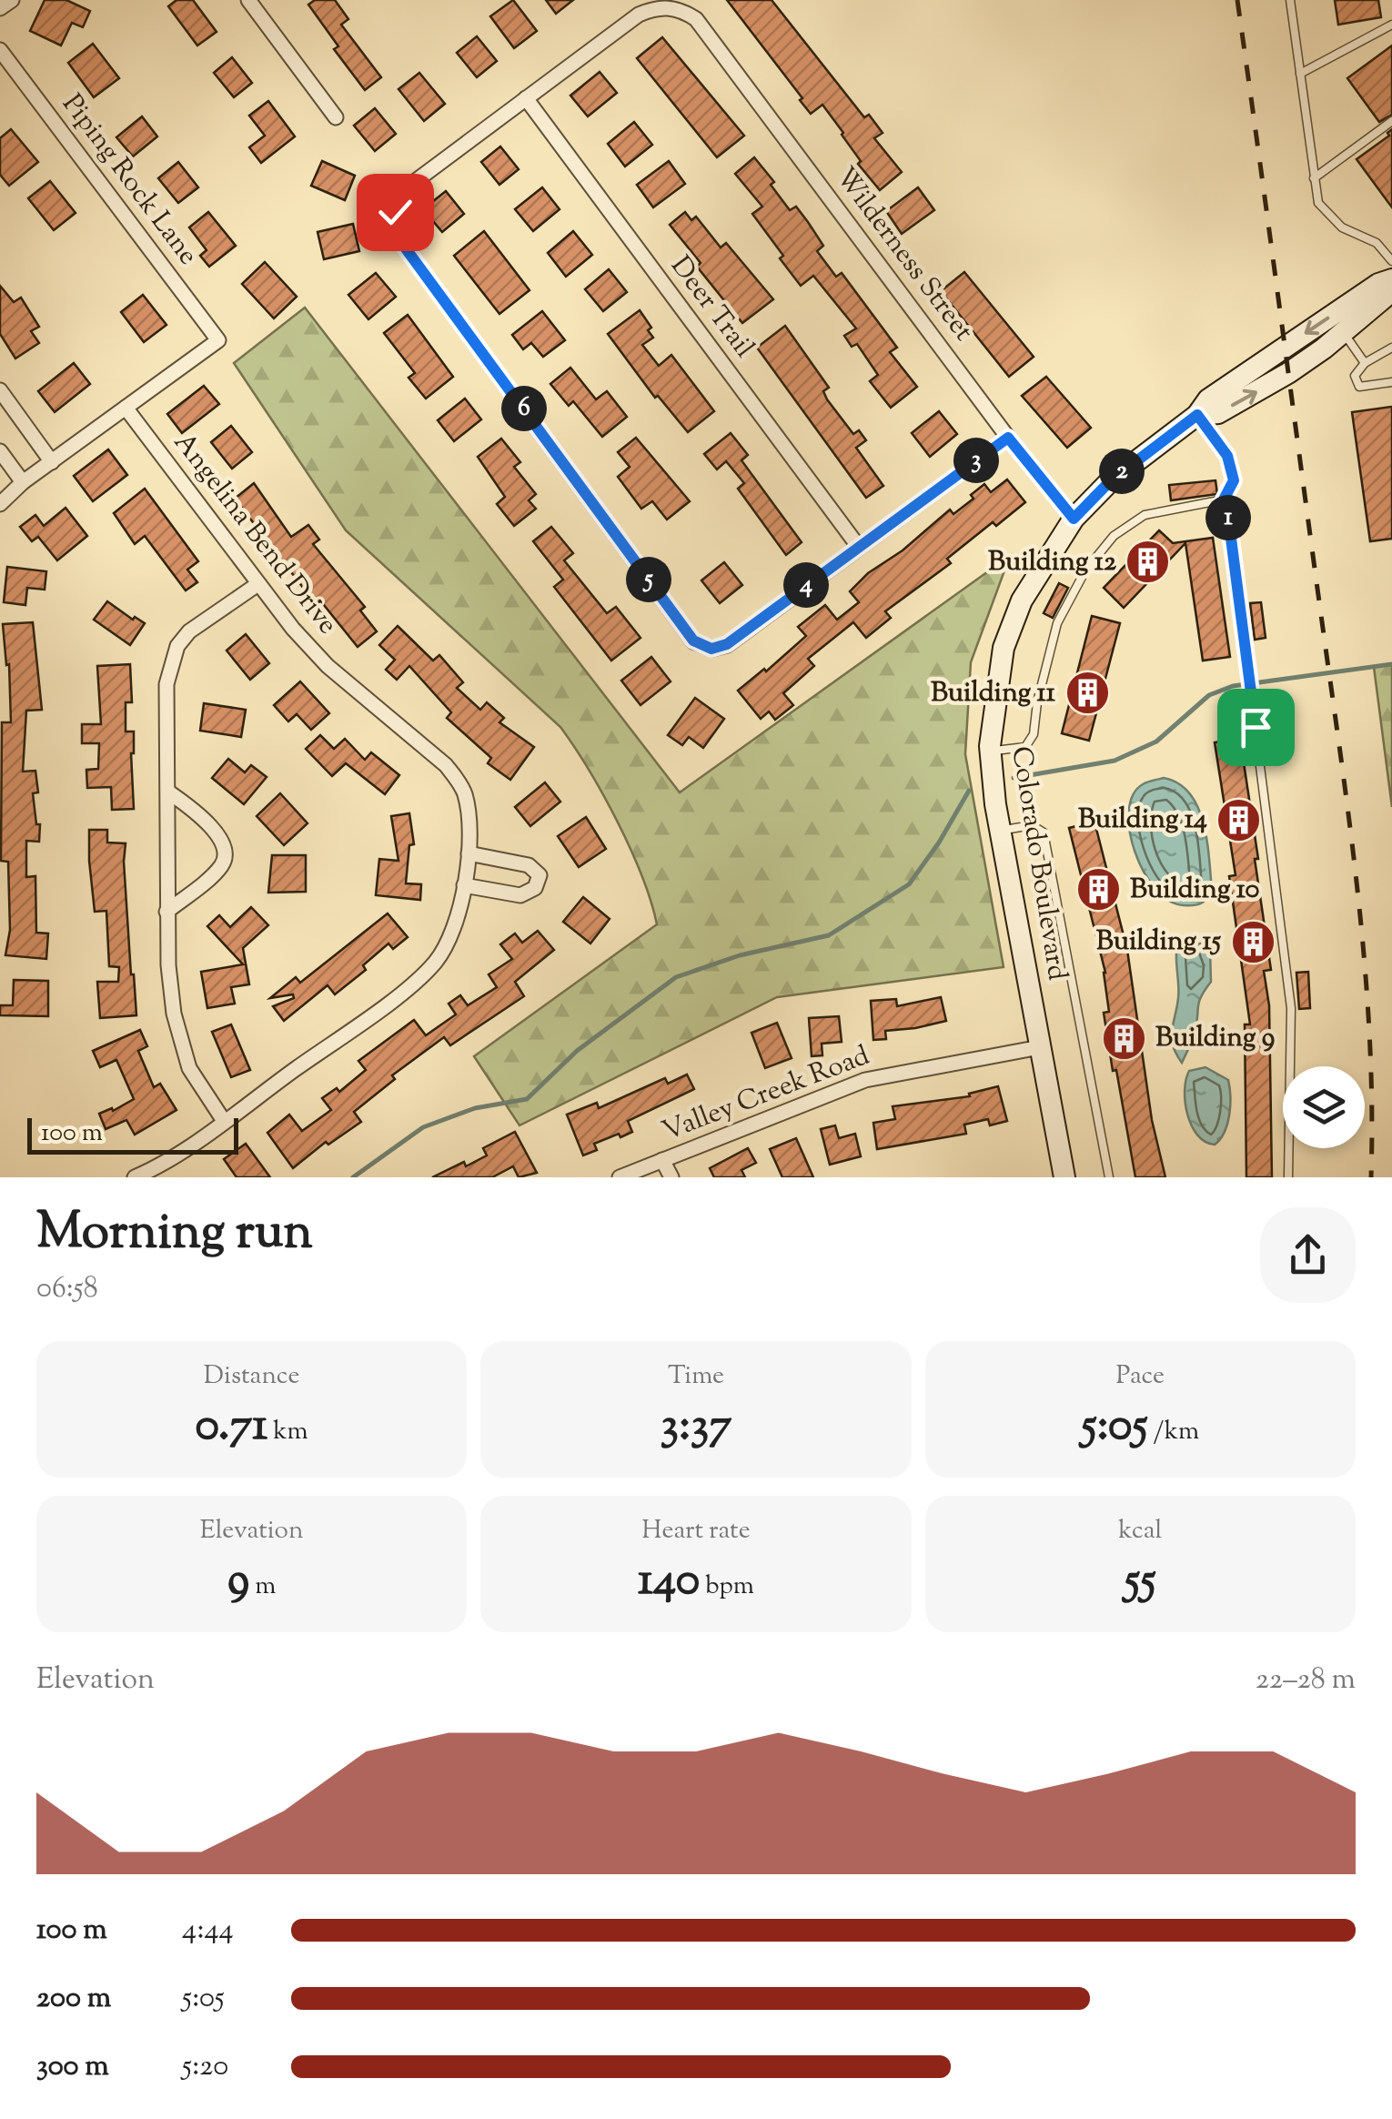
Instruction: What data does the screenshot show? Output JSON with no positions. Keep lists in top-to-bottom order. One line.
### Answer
{"streets":{"main road":["Colorado Boulevard"],"street":["Piping Rock Lane","Wilderness Street","Deer Trail","Angelina Bend Drive","Valley Creek Road"]},"crossings":[["Piping Rock Lane","Angelina Bend Drive"],["Wilderness Street","Deer Trail"],["Wilderness Street","Colorado Boulevard"],["Colorado Boulevard","Valley Creek Road"]],"places":{"building":["Building 12","Building 11","Building 14","Building 10","Building 15","Building 9"]},"scale_bar":"100 m","page":{"pins":["6","3","2","1","5","4"],"scale":"100 m","heading":["Morning run","06:58"],"stats":[["Distance","0.71 km"],["Time","3:37"],["Pace","5:05 /km"],["Elevation","9 m"],["Heart rate","140 bpm"],["kcal","55"]],"chart":["Elevation","22–28 m"],"list":[{"name":"100 m","note":"4:44"},{"name":"200 m","note":"5:05"},{"name":"300 m","note":"5:20"}]}}
